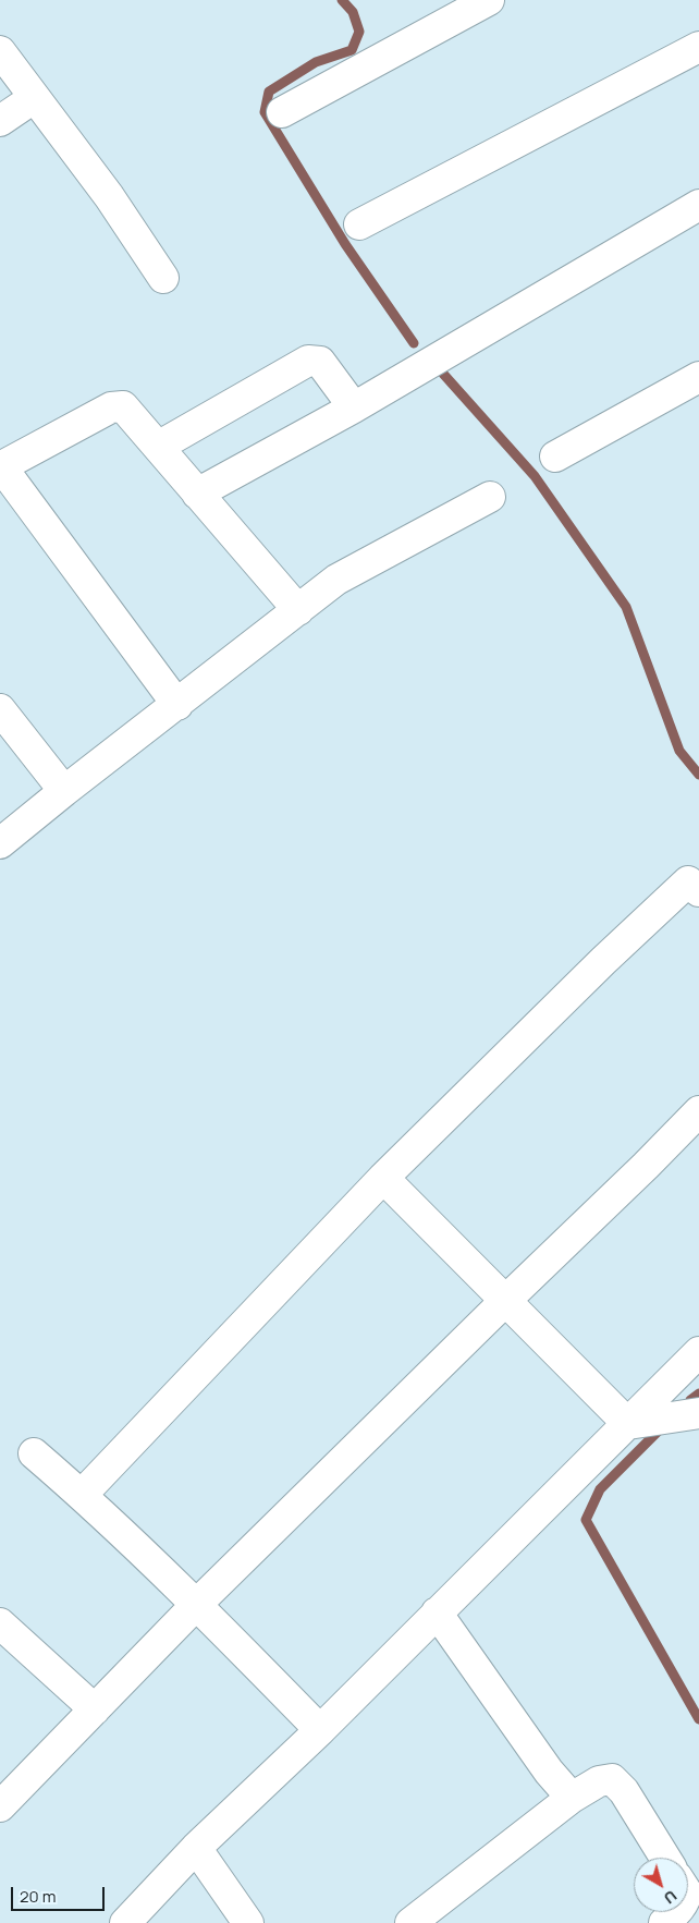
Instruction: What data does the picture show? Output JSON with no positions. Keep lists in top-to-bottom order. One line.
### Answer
{"scale_bar":"20 m","north":"bottom right"}
